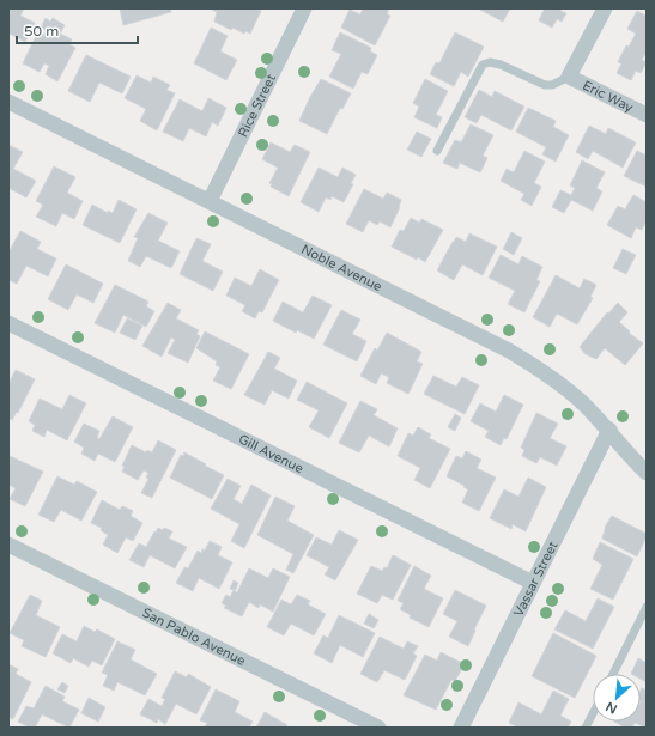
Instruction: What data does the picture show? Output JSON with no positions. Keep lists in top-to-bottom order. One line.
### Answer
{"streets":{"street":["Eric Way","Rice Street","Noble Avenue","Gill Avenue","Vassar Street","San Pablo Avenue"]},"crossings":[["Rice Street","Noble Avenue"],["Noble Avenue","Vassar Street"],["Gill Avenue","Vassar Street"]],"scale_bar":"50 m","north":"bottom left"}
